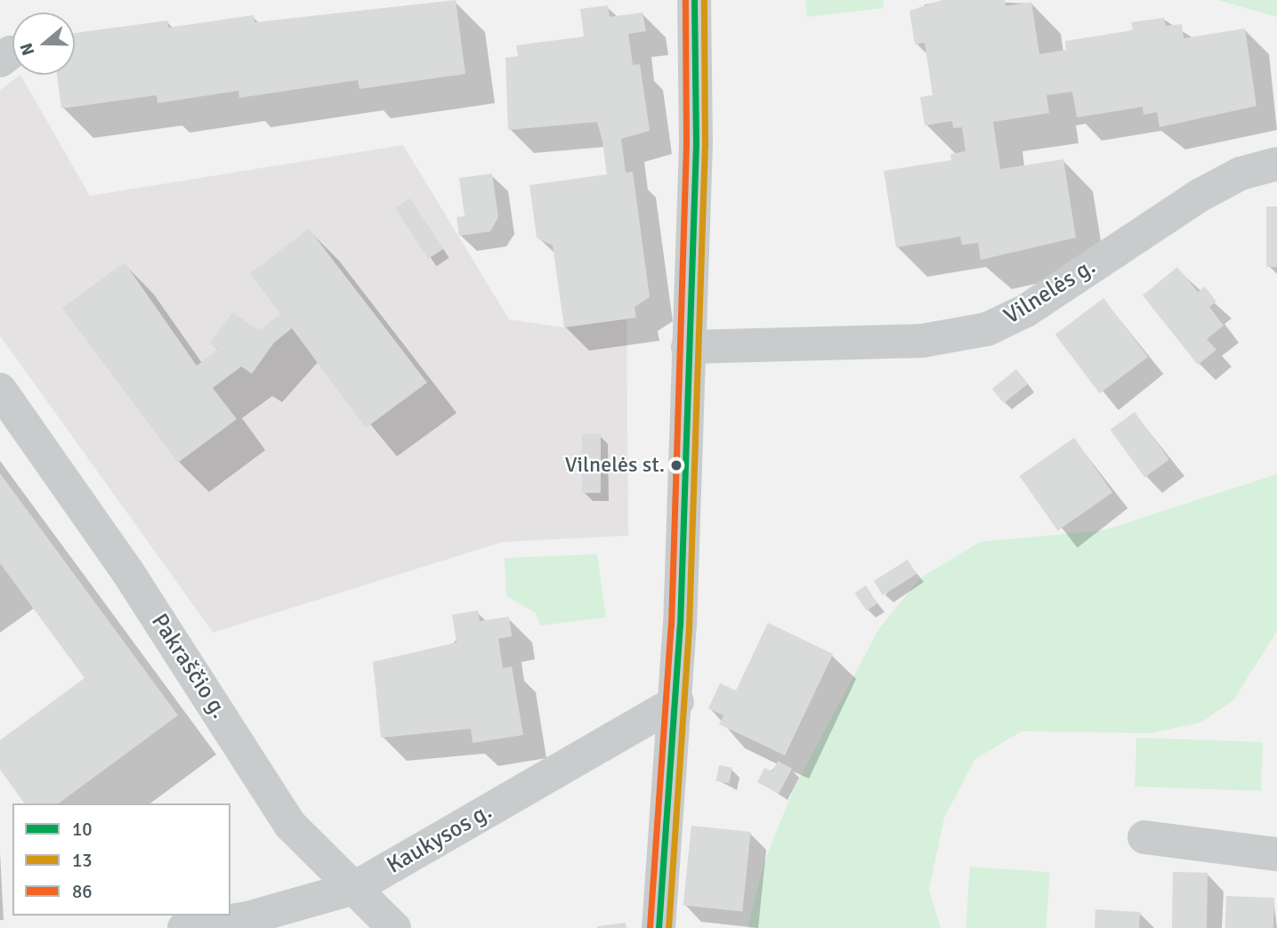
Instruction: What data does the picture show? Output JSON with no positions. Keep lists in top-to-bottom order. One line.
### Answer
{"streets":{"street":["Vilnelės g.","Pakraščio g.","Kaukysos g."]},"crossings":[["Pakraščio g.","Kaukysos g."]],"places":["Vilnelės st."],"lines":["transit line 10","transit line 13","transit line 86"],"legend":["10","13","86"],"north":"left"}
